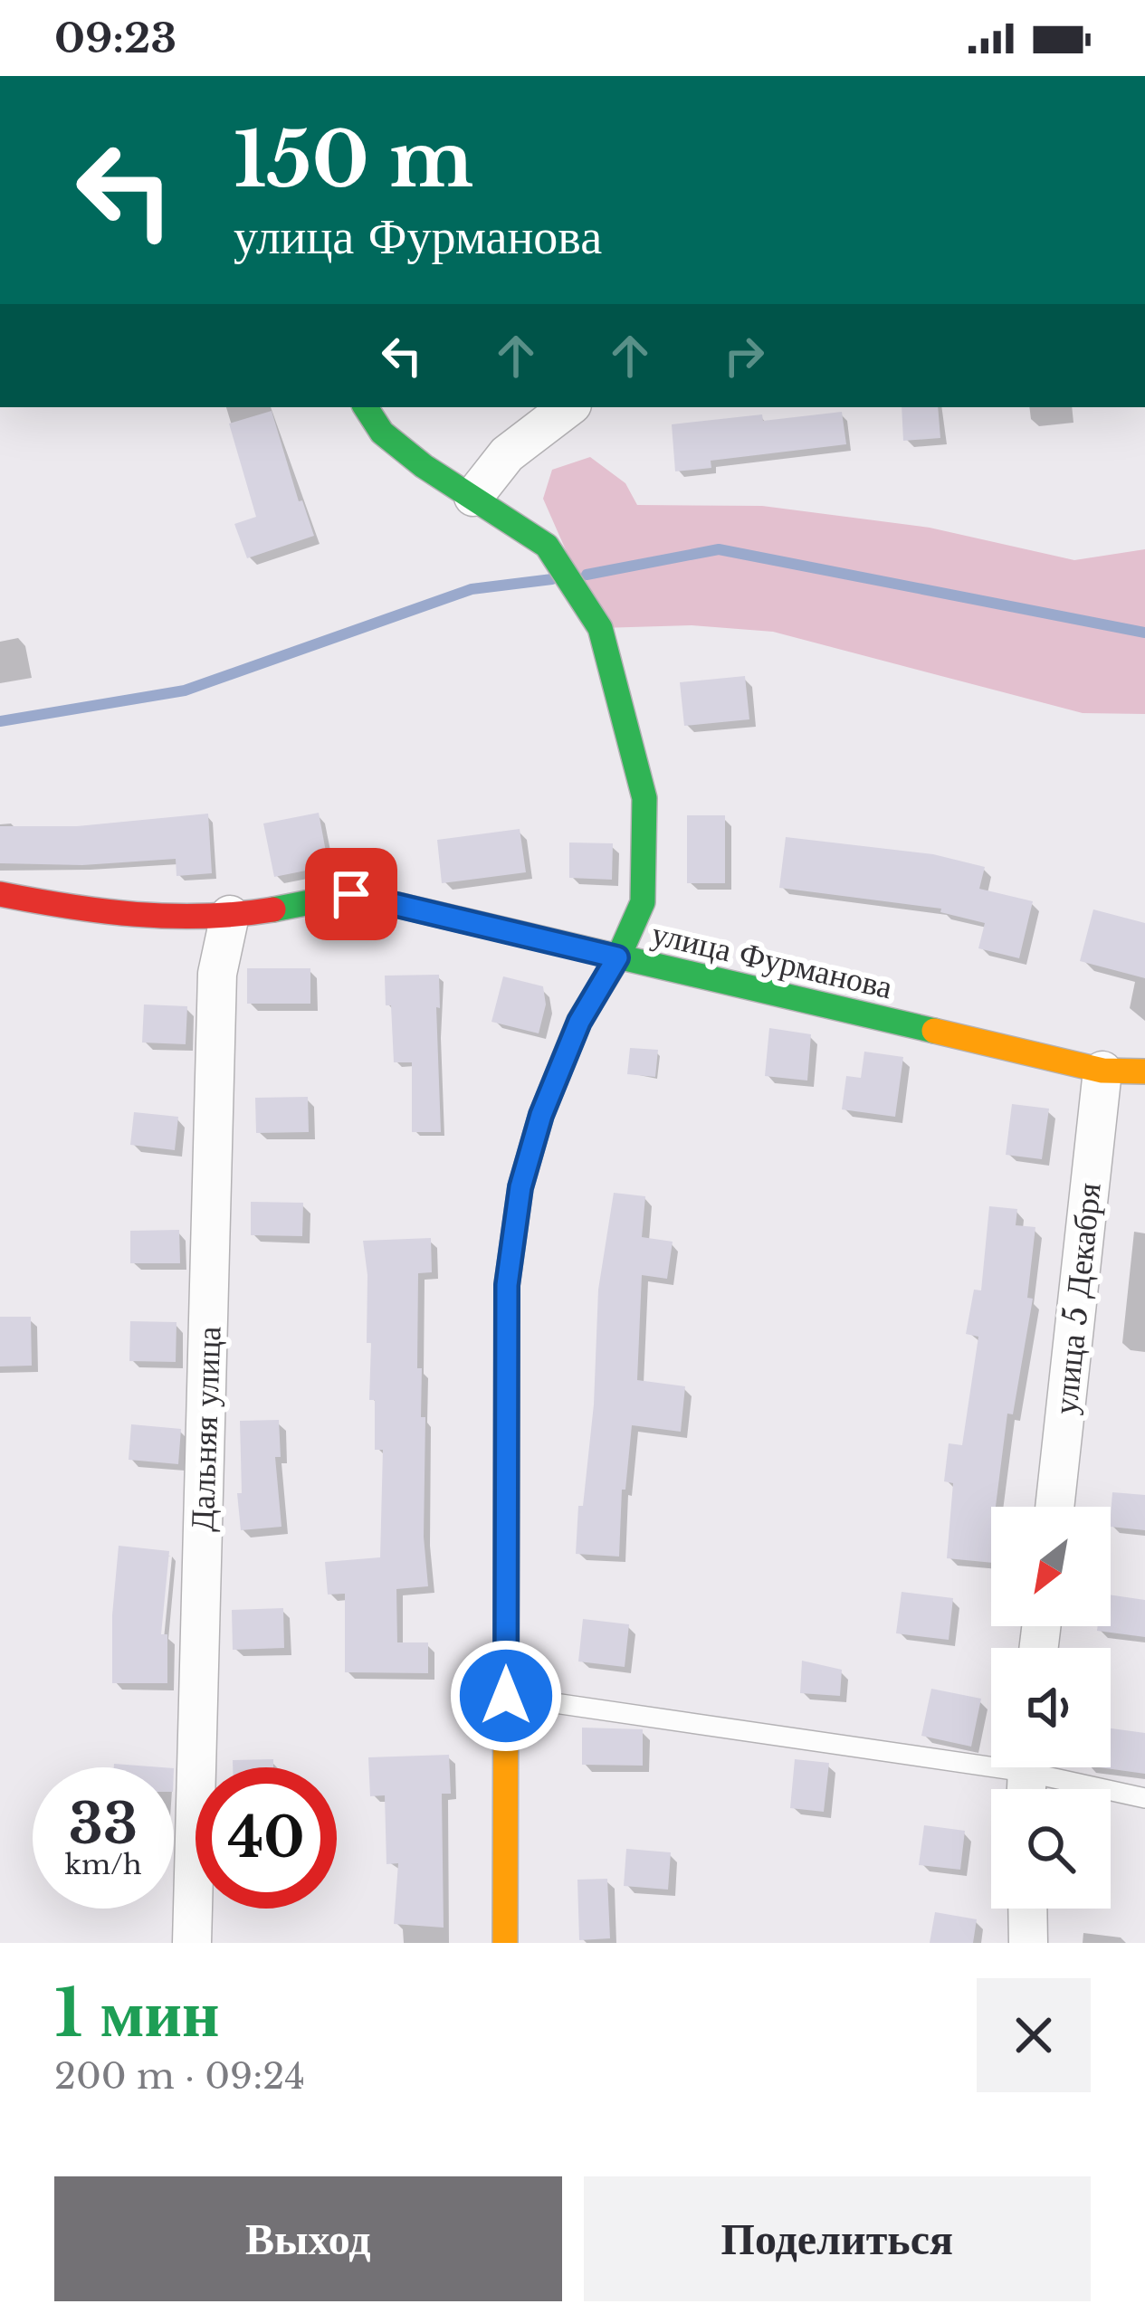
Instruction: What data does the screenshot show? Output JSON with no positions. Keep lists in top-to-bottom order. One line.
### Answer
{"streets":{"street":["улица Фурманова","улица 5 Декабря","Дальняя улица"]},"crossings":[["улица Фурманова","улица 5 Декабря"],["улица Фурманова","Дальняя улица"]],"north":"bottom left","page":{"status":"09:23","turn":["150 m","улица Фурманова"],"speed":"33 km/h","limit":"40","heading":["1 мин","200 m · 09:24"],"buttons":["Выход","Поделиться"]}}
